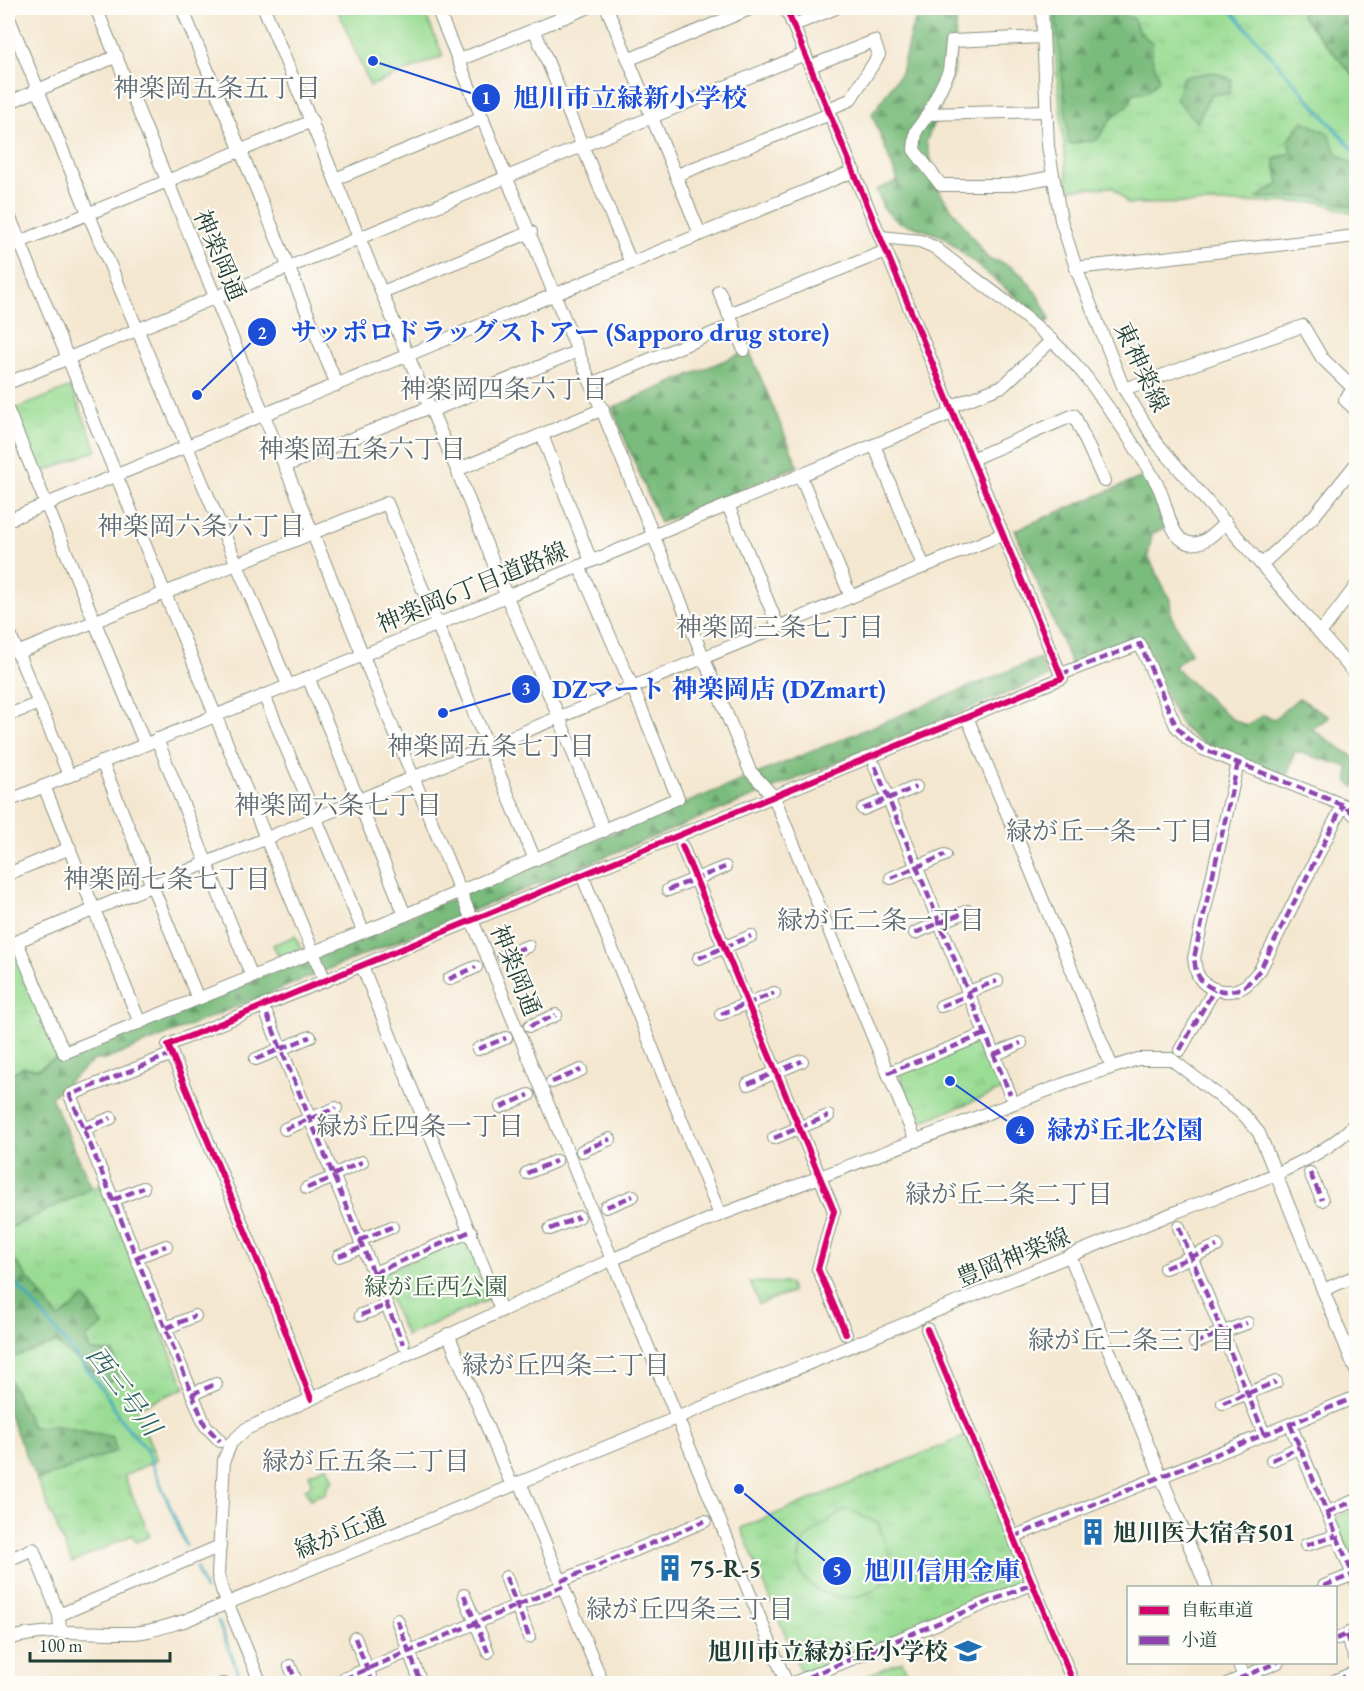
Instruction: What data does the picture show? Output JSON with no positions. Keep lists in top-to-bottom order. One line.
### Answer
{"streets":{"street":["神楽岡通","東神楽線","神楽岡6丁目道路線","豊岡神楽線","緑が丘通"]},"crossings":[["神楽岡通","神楽岡6丁目道路線"],["神楽岡通","豊岡神楽線"],["神楽岡通","緑が丘通"],["豊岡神楽線","緑が丘通"]],"districts":["神楽岡五条五丁目","神楽岡四条六丁目","神楽岡五条六丁目","神楽岡六条六丁目","神楽岡三条七丁目","神楽岡五条七丁目","神楽岡六条七丁目","緑が丘一条一丁目","神楽岡七条七丁目","緑が丘二条一丁目","緑が丘四条一丁目","緑が丘二条二丁目","緑が丘二条三丁目","緑が丘四条二丁目","緑が丘五条二丁目","緑が丘四条三丁目"],"water":["西三号川"],"parks":["緑が丘西公園"],"places":{"other":["旭川市立緑新小学校","サッポロドラッグストアー (Sapporo drug store)","DZマート 神楽岡店 (DZmart)","緑が丘北公園","旭川信用金庫"],"building":["旭川医大宿舎501","75-R-5"],"school or university":["旭川市立緑が丘小学校"]},"legend":["自転車道","小道"],"scale_bar":"100 m"}
